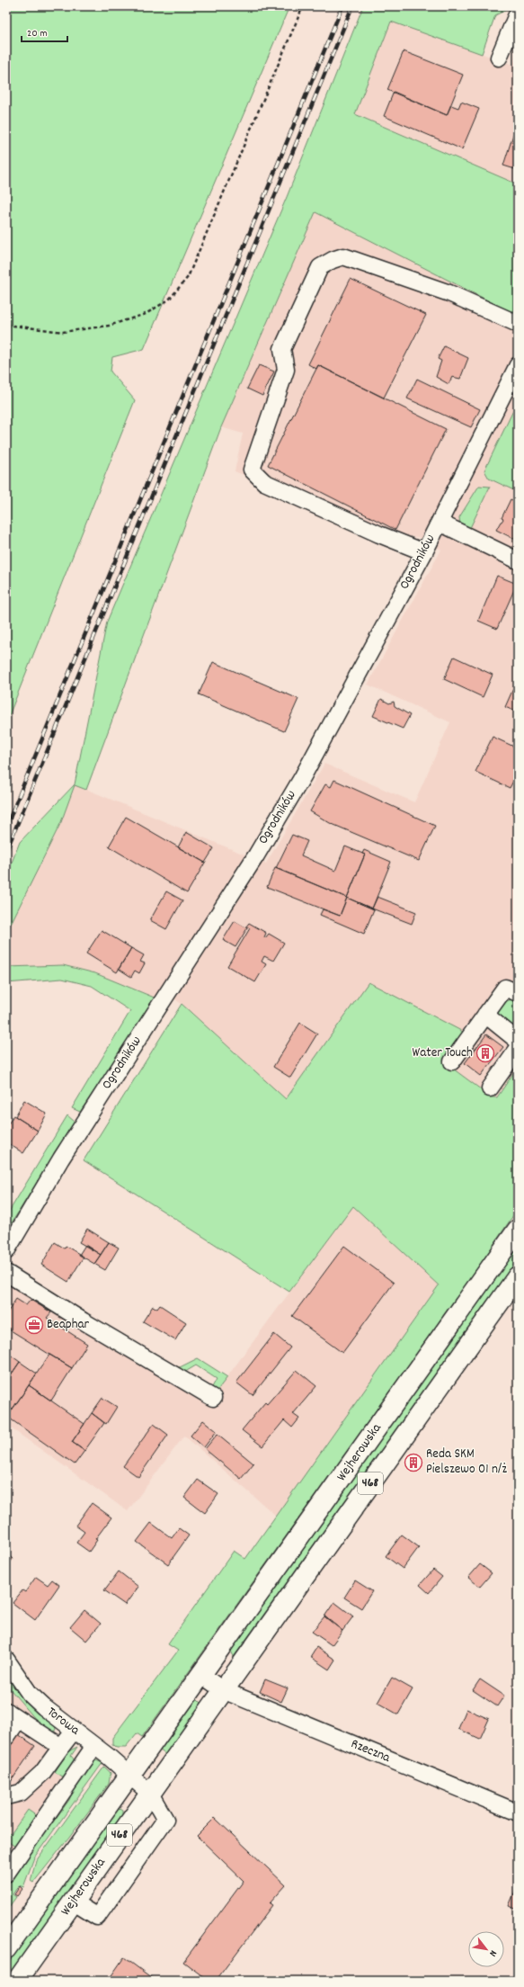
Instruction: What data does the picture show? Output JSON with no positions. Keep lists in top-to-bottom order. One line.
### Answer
{"streets":{"main road":["Wejherowska","468"],"street":["Ogrodników","Torowa","Rzeczna"]},"crossings":[["Wejherowska","Torowa"],["Wejherowska","Rzeczna"]],"places":{"building":["Water Touch","Reda SKM Pielszewo 01 n/ż"],"office":["Beaphar"]},"scale_bar":"20 m","north":"bottom right"}
